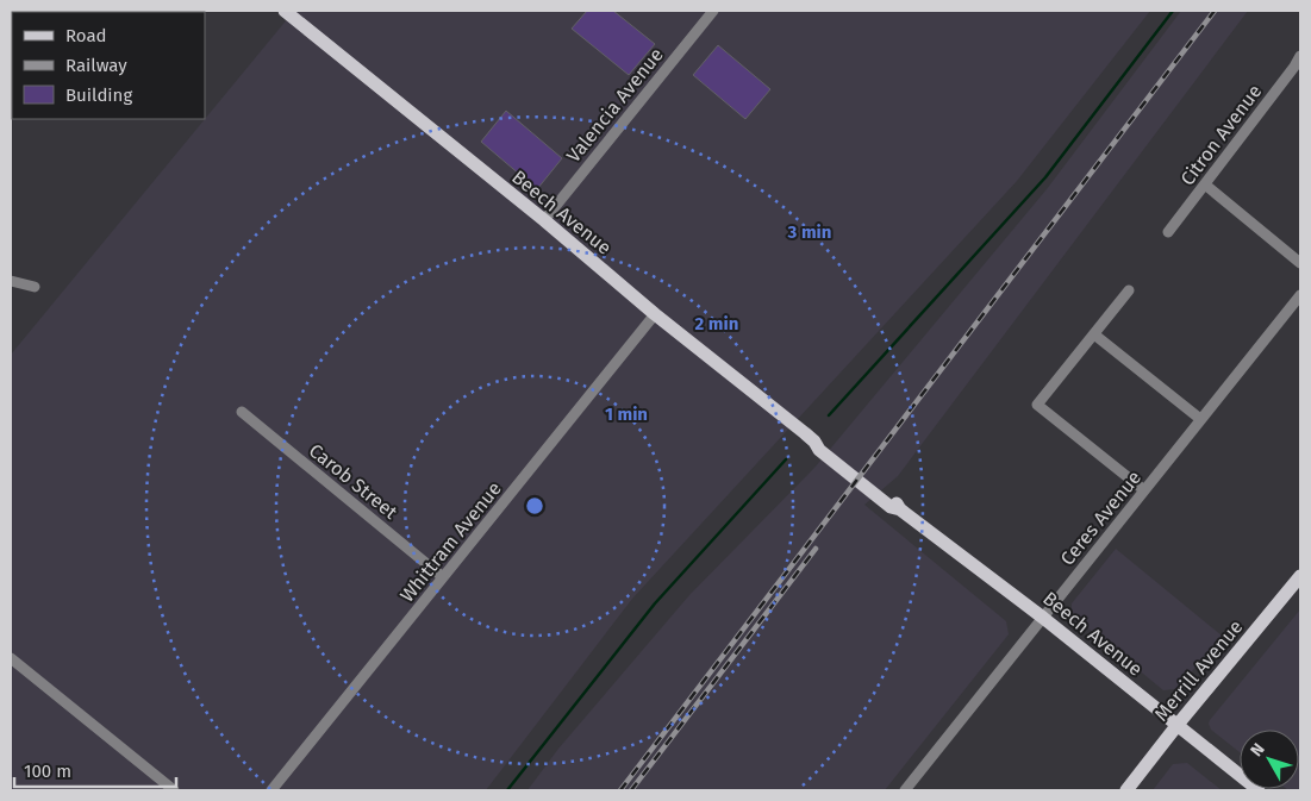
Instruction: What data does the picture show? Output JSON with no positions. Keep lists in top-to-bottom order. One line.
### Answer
{"streets":{"main road":["Beech Avenue","Merrill Avenue"],"street":["Valencia Avenue","Citron Avenue","Carob Street","Ceres Avenue","Whittram Avenue"]},"crossings":[["Valencia Avenue","Beech Avenue"],["Beech Avenue","Ceres Avenue"],["Beech Avenue","Whittram Avenue"],["Beech Avenue","Merrill Avenue"],["Carob Street","Whittram Avenue"]],"legend":["Road","Railway","Building"],"scale_bar":"100 m","north":"top left","rings":["3 min","2 min","1 min"]}
